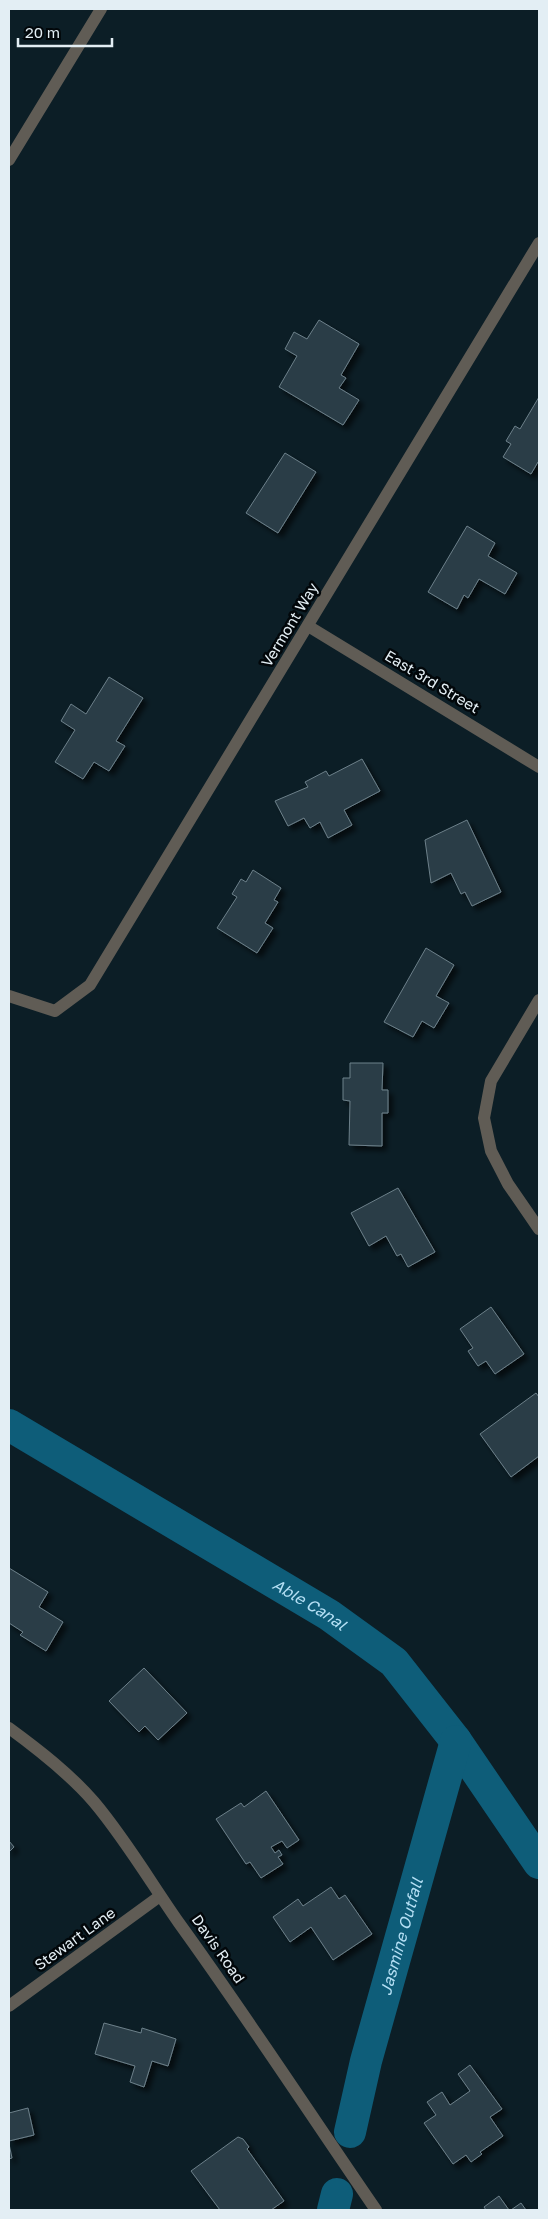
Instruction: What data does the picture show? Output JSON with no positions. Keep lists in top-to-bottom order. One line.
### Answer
{"streets":{"street":["Vermont Way","East 3rd Street","Stewart Lane","Davis Road"]},"crossings":[["Vermont Way","East 3rd Street"],["Stewart Lane","Davis Road"]],"water":["Able Canal","Jasmine Outfall"],"scale_bar":"20 m"}
